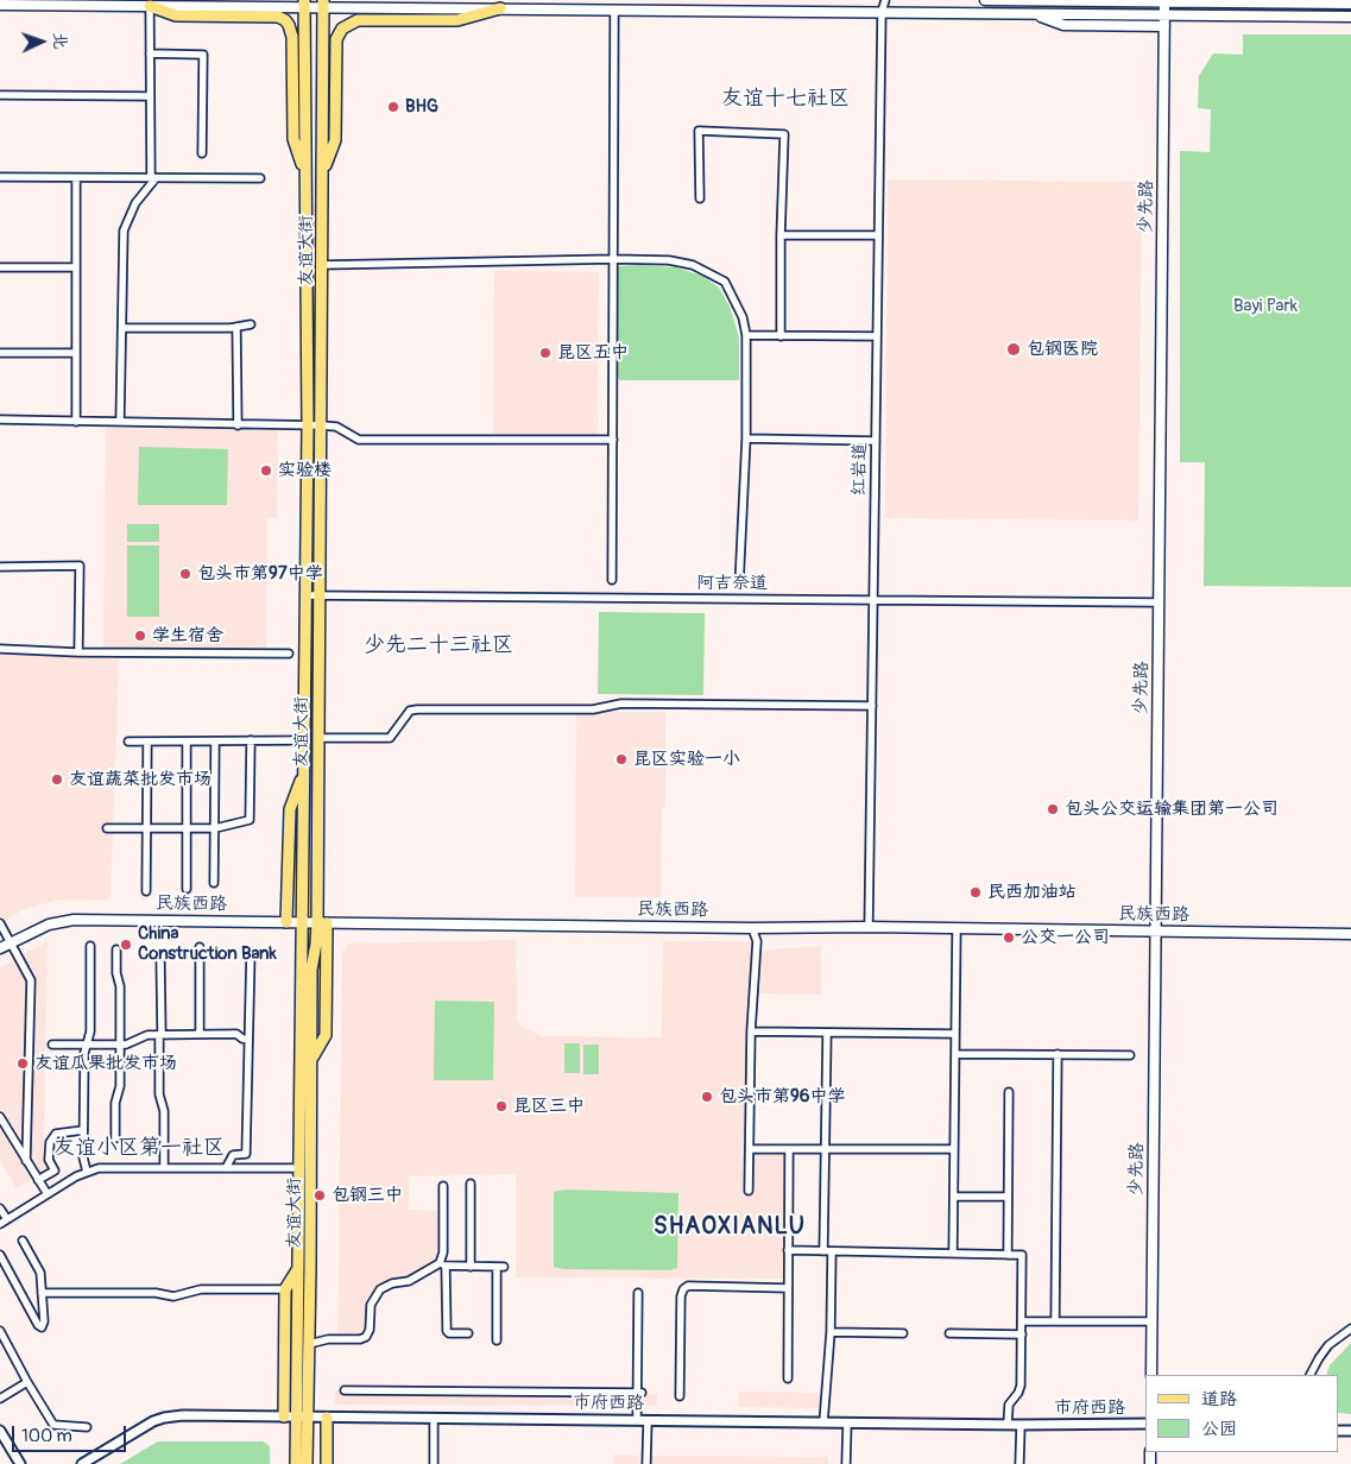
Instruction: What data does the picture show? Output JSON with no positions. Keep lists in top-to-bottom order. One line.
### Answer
{"streets":{"main road":["少先路","友谊大街","民族西路"],"street":["红岩道","阿吉奈道","市府西路"]},"crossings":[["少先路","阿吉奈道"],["少先路","民族西路"],["友谊大街","阿吉奈道"],["友谊大街","民族西路"],["友谊大街","市府西路"],["红岩道","阿吉奈道"],["红岩道","民族西路"]],"districts":["友谊十七社区","少先二十三社区","友谊小区第一社区","SHAOXIANLU"],"parks":["Bayi Park"],"places":["BHG","包钢医院","昆区五中","实验楼","包头市第97中学","学生宿舍","昆区实验一小","友谊蔬菜批发市场","包头公交运输集团第一公司","民西加油站","公交一公司","China Construction Bank","友谊瓜果批发市场","包头市第96中学","昆区三中","包钢三中"],"legend":["道路","公园"],"scale_bar":"100 m","north":"right"}
